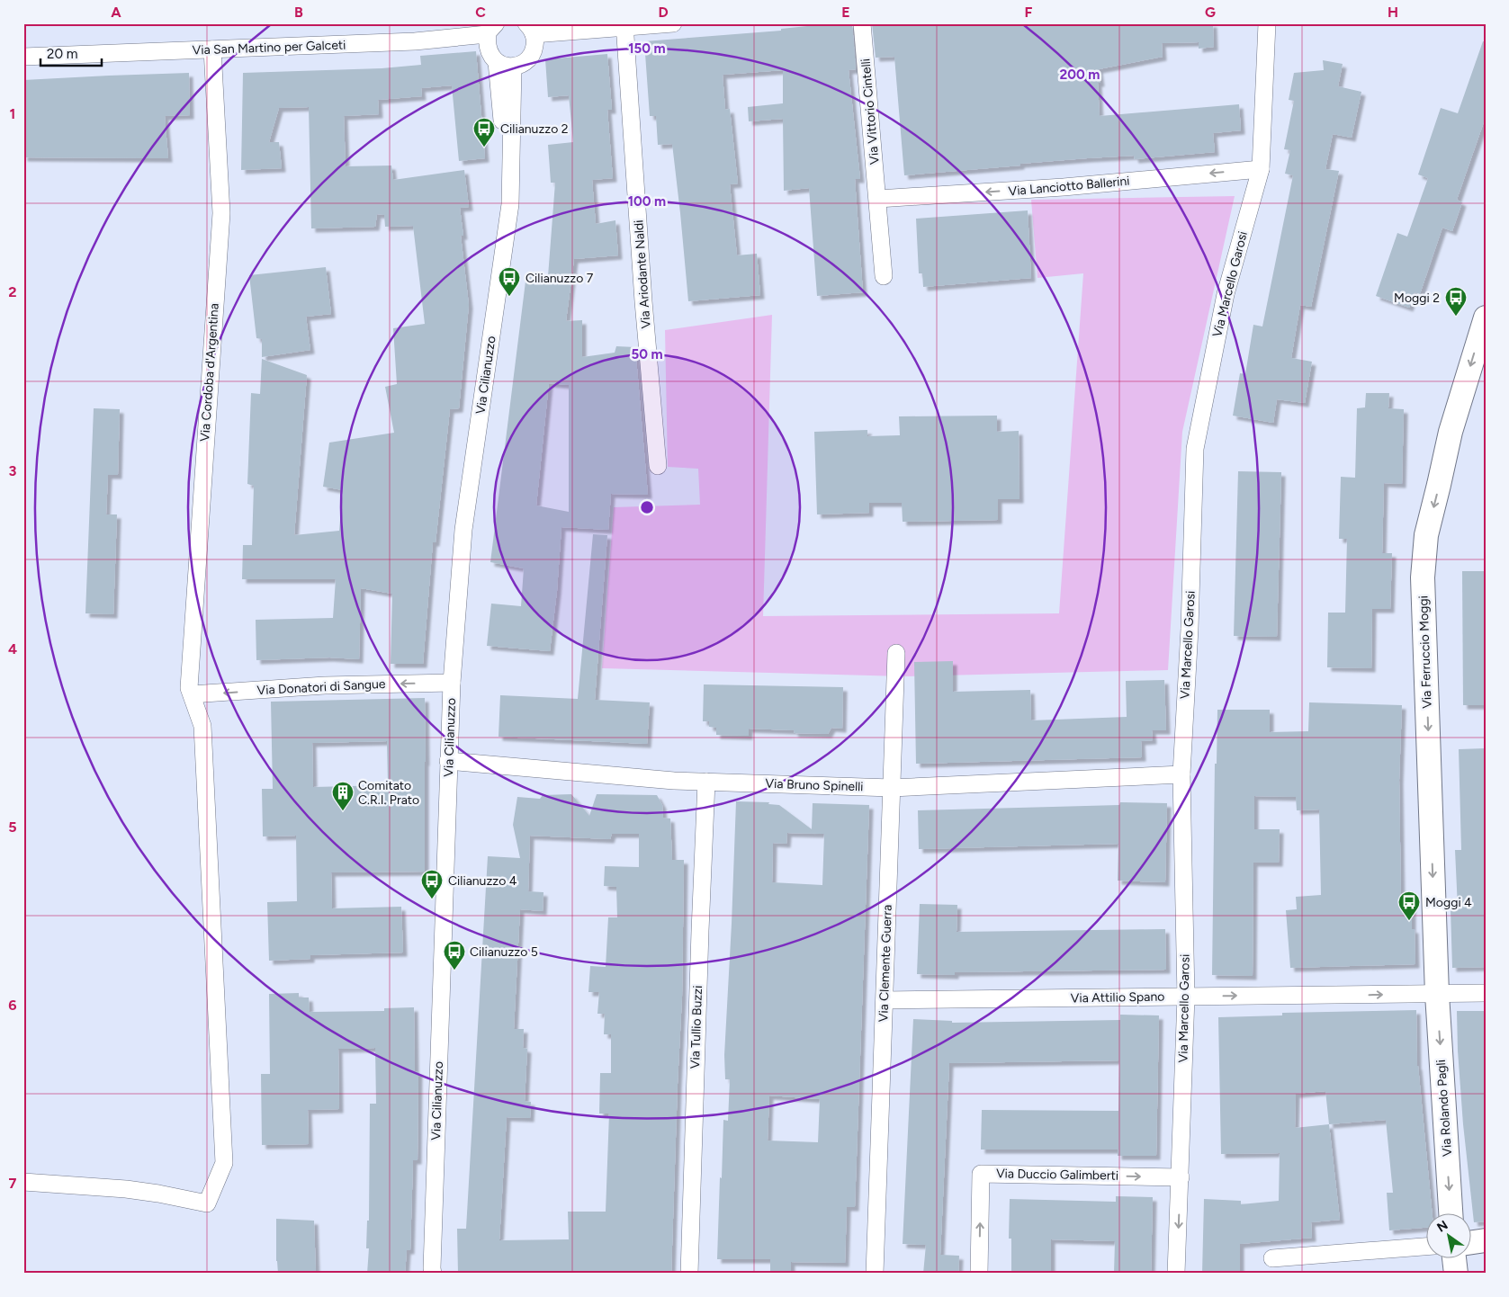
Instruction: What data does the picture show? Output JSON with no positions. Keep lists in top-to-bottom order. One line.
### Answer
{"streets":{"street":["Via San Martino per Galceti","Via Vittorio Cintelli","Via Lanciotto Ballerini","Via Ariodante Naldi","Via Marcello Garosi","Via Cordoba d'Argentina","Via Cilianuzzo","Via Ferruccio Moggi","Via Donatori di Sangue","Via Bruno Spinelli","Via Clemente Guerra","Via Attilio Spano","Via Tullio Buzzi","Via Rolando Pagli","Via Duccio Galimberti"]},"crossings":[["Via San Martino per Galceti","Via Cordoba d'Argentina"],["Via San Martino per Galceti","Via Cilianuzzo"],["Via Vittorio Cintelli","Via Lanciotto Ballerini"],["Via Lanciotto Ballerini","Via Marcello Garosi"],["Via Marcello Garosi","Via Bruno Spinelli"],["Via Marcello Garosi","Via Attilio Spano"],["Via Marcello Garosi","Via Duccio Galimberti"],["Via Cordoba d'Argentina","Via Donatori di Sangue"],["Via Cilianuzzo","Via Donatori di Sangue"],["Via Cilianuzzo","Via Bruno Spinelli"],["Via Ferruccio Moggi","Via Attilio Spano"],["Via Ferruccio Moggi","Via Rolando Pagli"],["Via Bruno Spinelli","Via Clemente Guerra"],["Via Bruno Spinelli","Via Tullio Buzzi"],["Via Clemente Guerra","Via Attilio Spano"],["Via Attilio Spano","Via Rolando Pagli"]],"one_way":["Via Lanciotto Ballerini","Via Ferruccio Moggi","Via Donatori di Sangue","Via Attilio Spano","Via Rolando Pagli"],"places":{"bus stop":["Cilianuzzo 2","Cilianuzzo 7","Moggi 2","Cilianuzzo 4","Moggi 4","Cilianuzzo 5"],"building":["Comitato C.R.I. Prato"]},"scale_bar":"20 m","north":"top left","grid":{"columns":["A","B","C","D","E","F","G","H"],"rows":["1","2","3","4","5","6","7"]},"rings":["150 m","200 m","100 m","50 m"]}
